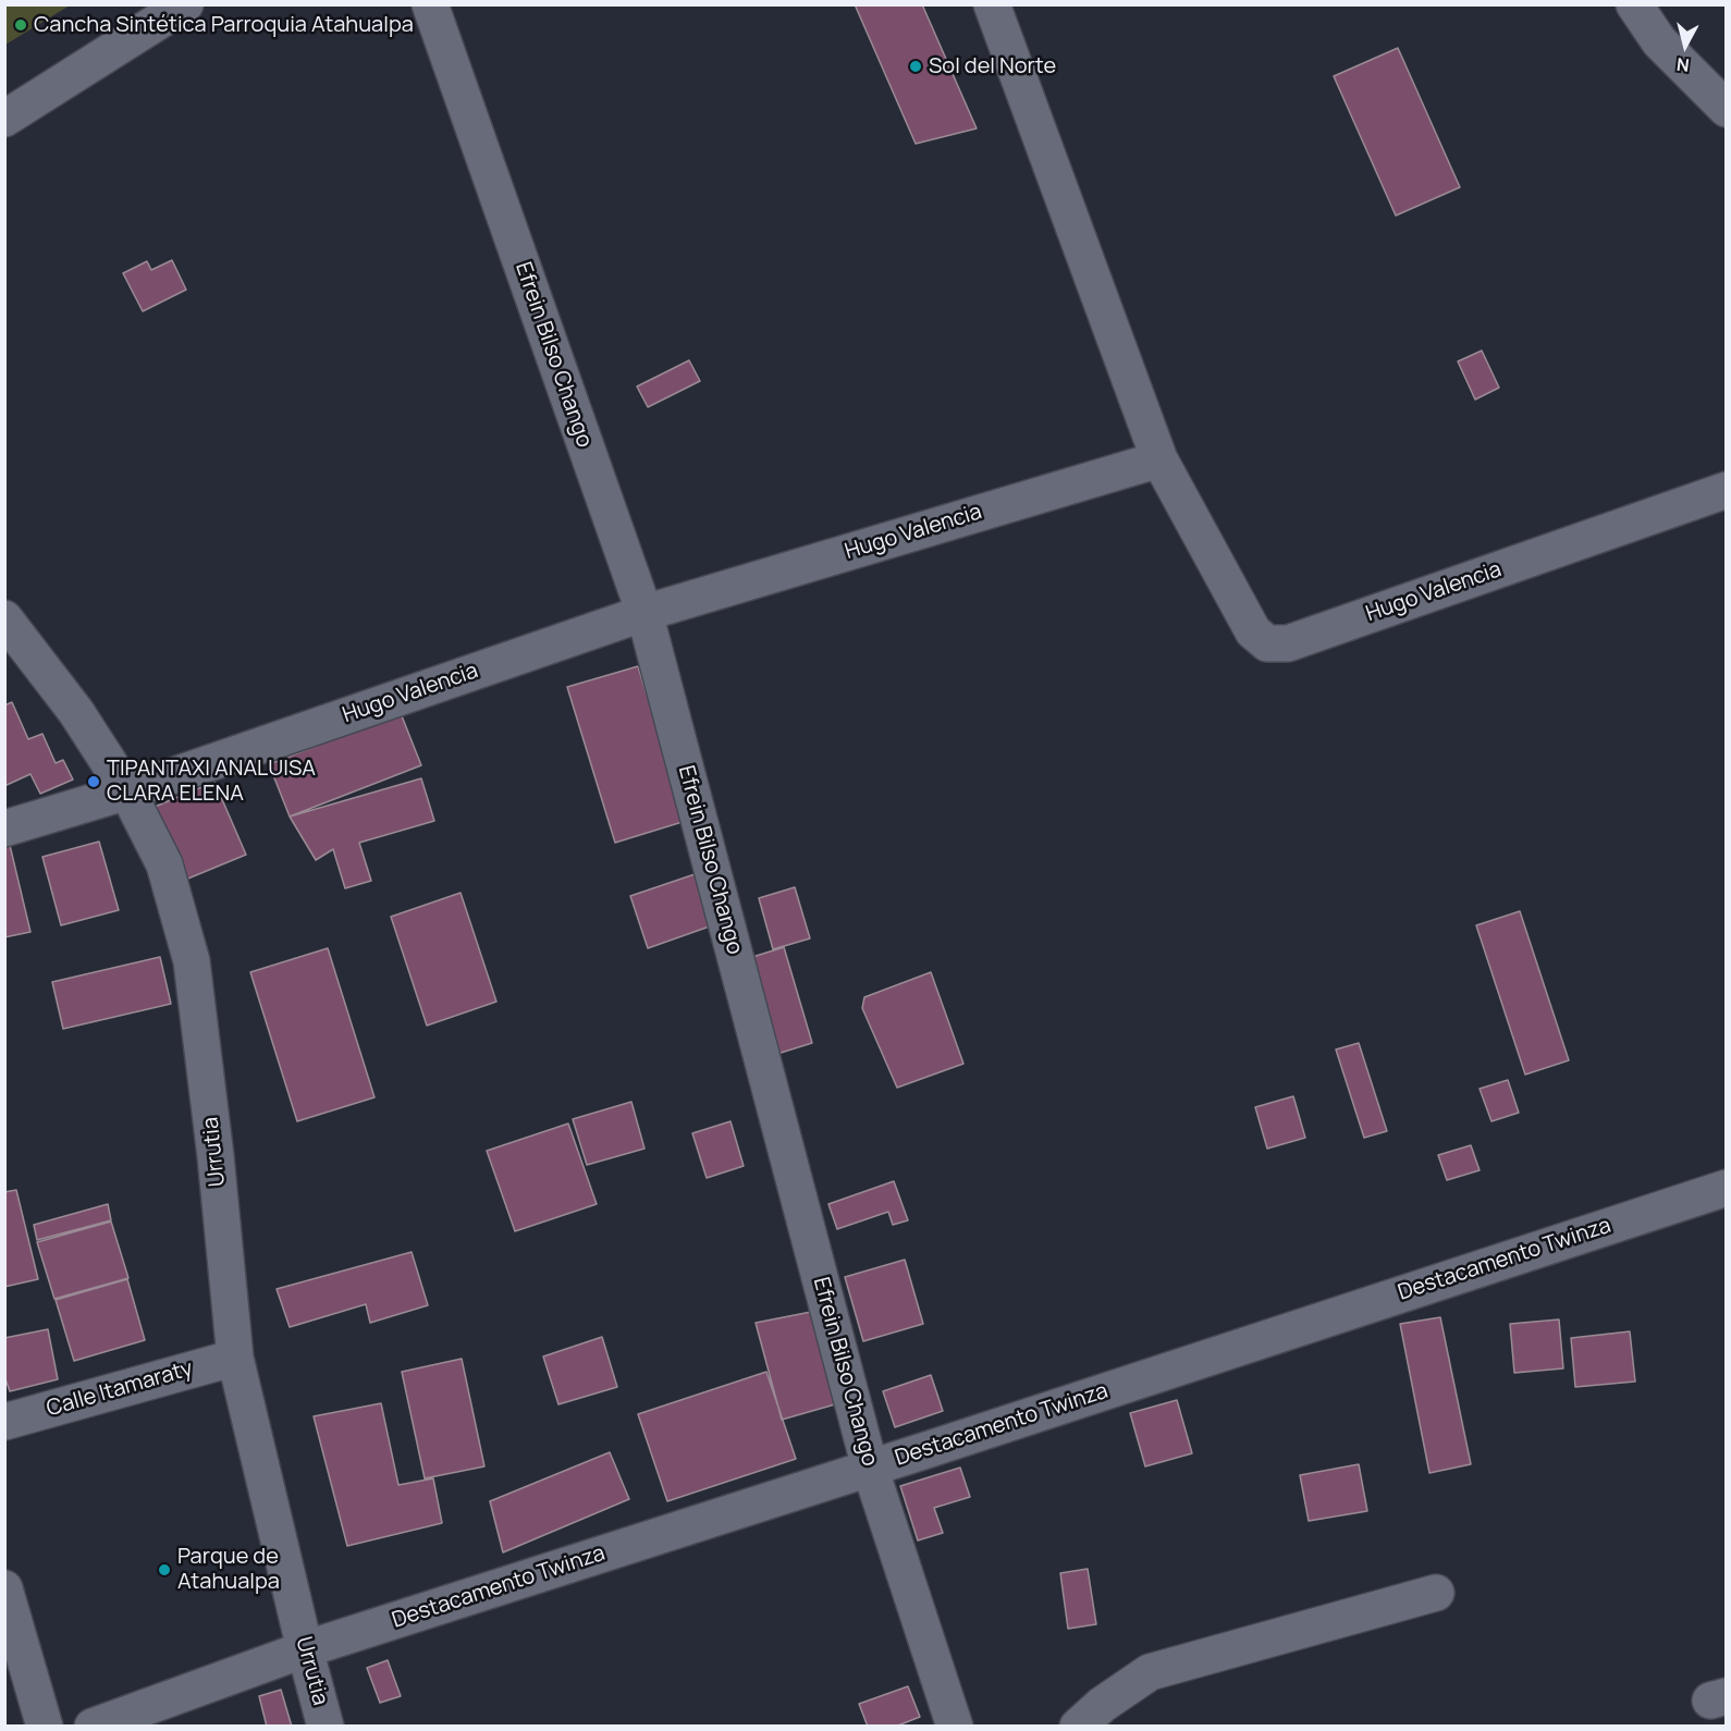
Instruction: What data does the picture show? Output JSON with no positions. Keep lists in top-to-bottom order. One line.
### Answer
{"streets":{"street":["Efrein Bilso Chango","Hugo Valencia","Urrutia","Destacamento Twinza","Calle Itamaraty"]},"crossings":[["Efrein Bilso Chango","Hugo Valencia"],["Efrein Bilso Chango","Destacamento Twinza"],["Hugo Valencia","Urrutia"],["Urrutia","Destacamento Twinza"],["Urrutia","Calle Itamaraty"]],"places":["Cancha Sintética Parroquia Atahualpa","Sol del Norte","TIPANTAXI ANALUISA CLARA ELENA","Parque de Atahualpa"],"north":"bottom"}
